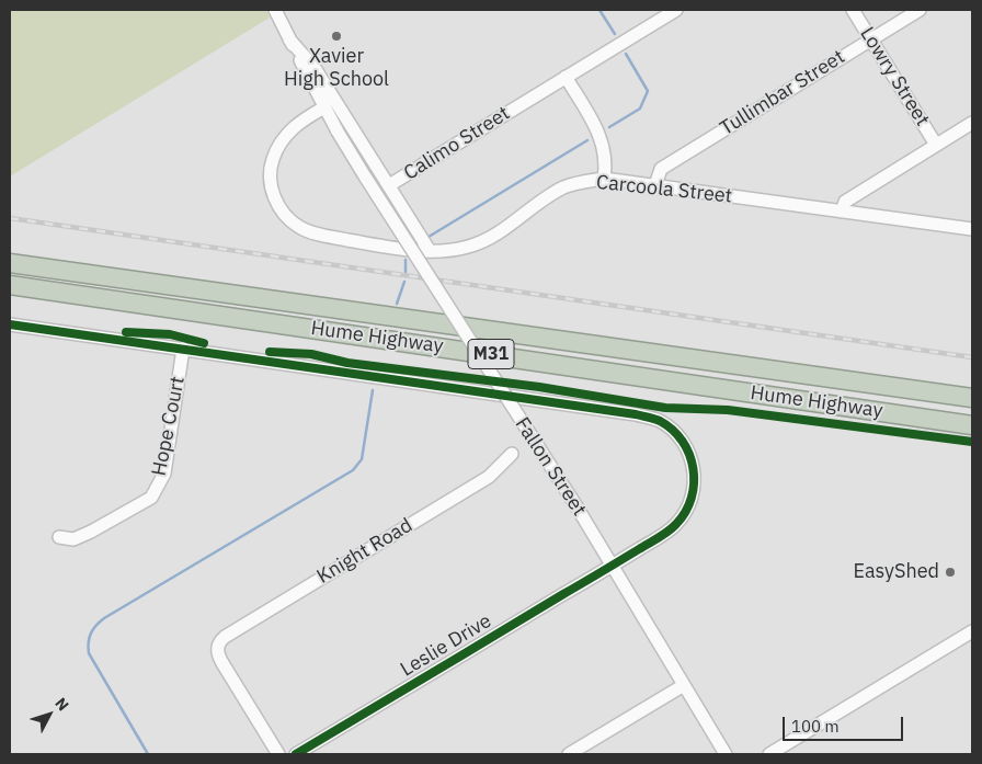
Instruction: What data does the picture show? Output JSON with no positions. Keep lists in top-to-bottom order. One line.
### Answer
{"streets":{"highway":["Hume Highway","M31"],"street":["Lowry Street","Tullimbar Street","Calimo Street","Carcoola Street","Hope Court","Fallon Street","Knight Road","Leslie Drive"]},"crossings":[["Lowry Street","Tullimbar Street"],["Tullimbar Street","Carcoola Street"],["Calimo Street","Fallon Street"],["Carcoola Street","Fallon Street"],["Hope Court","Leslie Drive"],["Fallon Street","Leslie Drive"]],"places":["Xavier High School","EasyShed"],"scale_bar":"100 m","north":"top right"}
